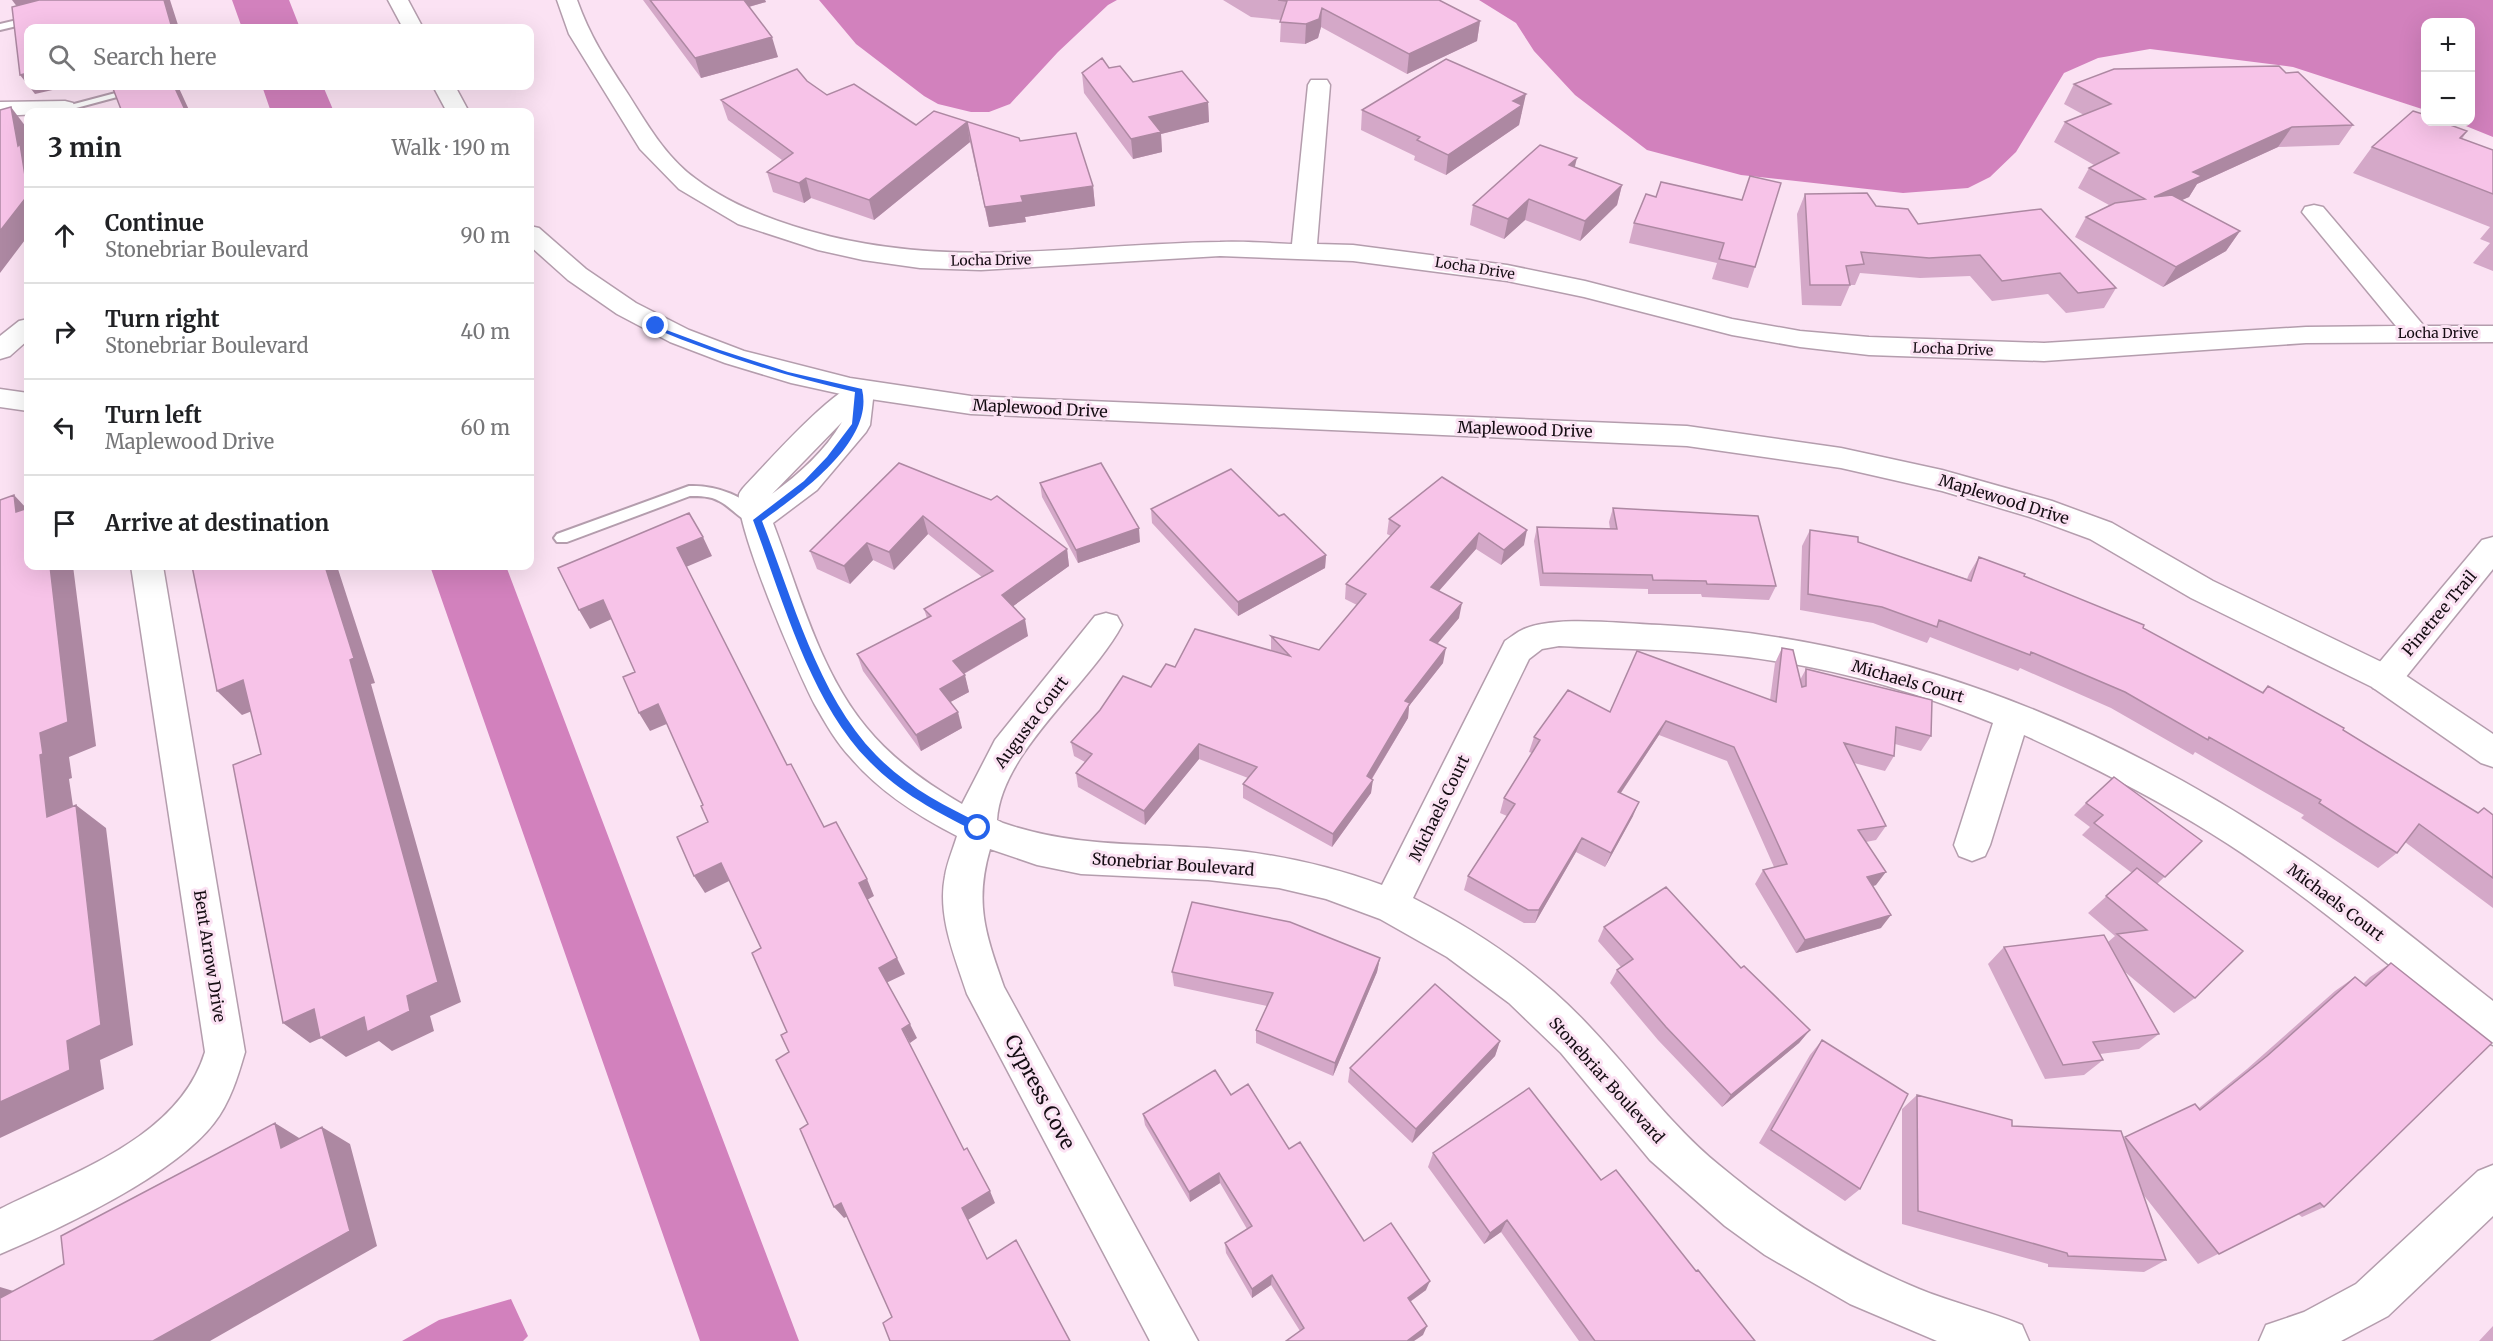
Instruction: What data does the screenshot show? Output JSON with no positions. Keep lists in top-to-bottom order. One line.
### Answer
{"streets":{"street":["Locha Drive","Maplewood Drive","Pinetree Trail","Michaels Court","Augusta Court","Stonebriar Boulevard","Bent Arrow Drive","Cypress Cove"]},"crossings":[["Maplewood Drive","Pinetree Trail"],["Michaels Court","Stonebriar Boulevard"],["Augusta Court","Stonebriar Boulevard"],["Augusta Court","Cypress Cove"],["Stonebriar Boulevard","Cypress Cove"]],"page":{"map_buttons":["+","−"],"search":"Search here","heading":["3 min","Walk · 190 m"],"list":[["Continue","Stonebriar Boulevard","90 m"],["Turn right","Stonebriar Boulevard","40 m"],["Turn left","Maplewood Drive","60 m"],"Arrive at destination"]}}
